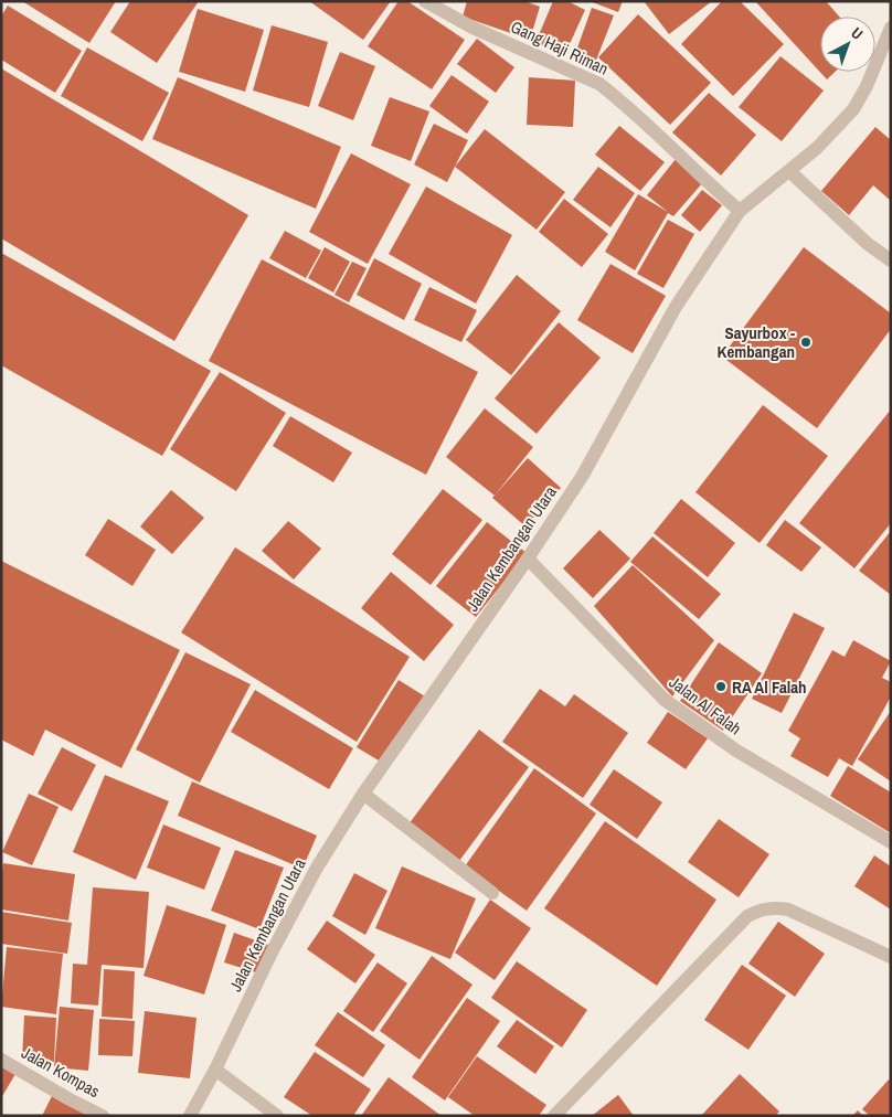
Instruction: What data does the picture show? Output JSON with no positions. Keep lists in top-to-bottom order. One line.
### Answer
{"streets":{"street":["Gang Haji Riman","Jalan Kembangan Utara","Jalan Al Falah","Jalan Kompas"]},"crossings":[["Gang Haji Riman","Jalan Kembangan Utara"],["Jalan Kembangan Utara","Jalan Al Falah"]],"places":["Sayurbox - Kembangan","RA Al Falah"],"north":"top right"}
